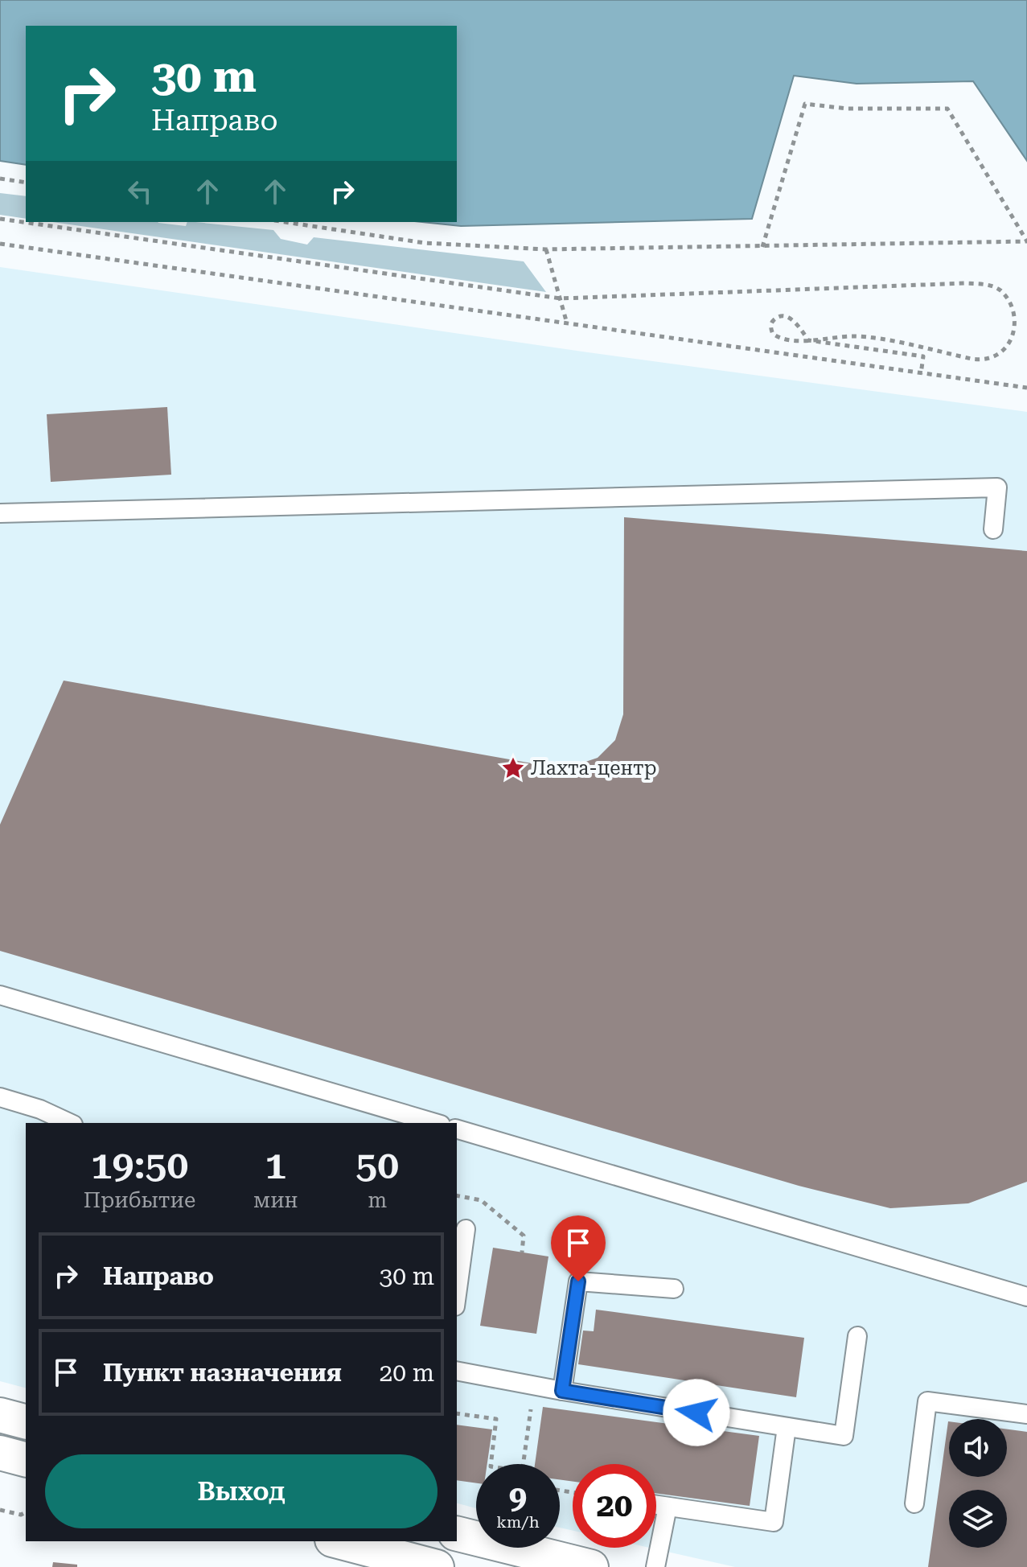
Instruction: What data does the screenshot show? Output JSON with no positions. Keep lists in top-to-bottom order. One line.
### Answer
{"places":{"place":["Лахта-центр"]},"page":{"turn":["30 m","Направо"],"eta":["19:50","Прибытие","1","мин","50","m"],"list":[{"name":"Направо","value":"30 m"},{"name":"Пункт назначения","value":"20 m"}],"buttons":"Выход","speed":"9 km/h","limit":"20"}}
